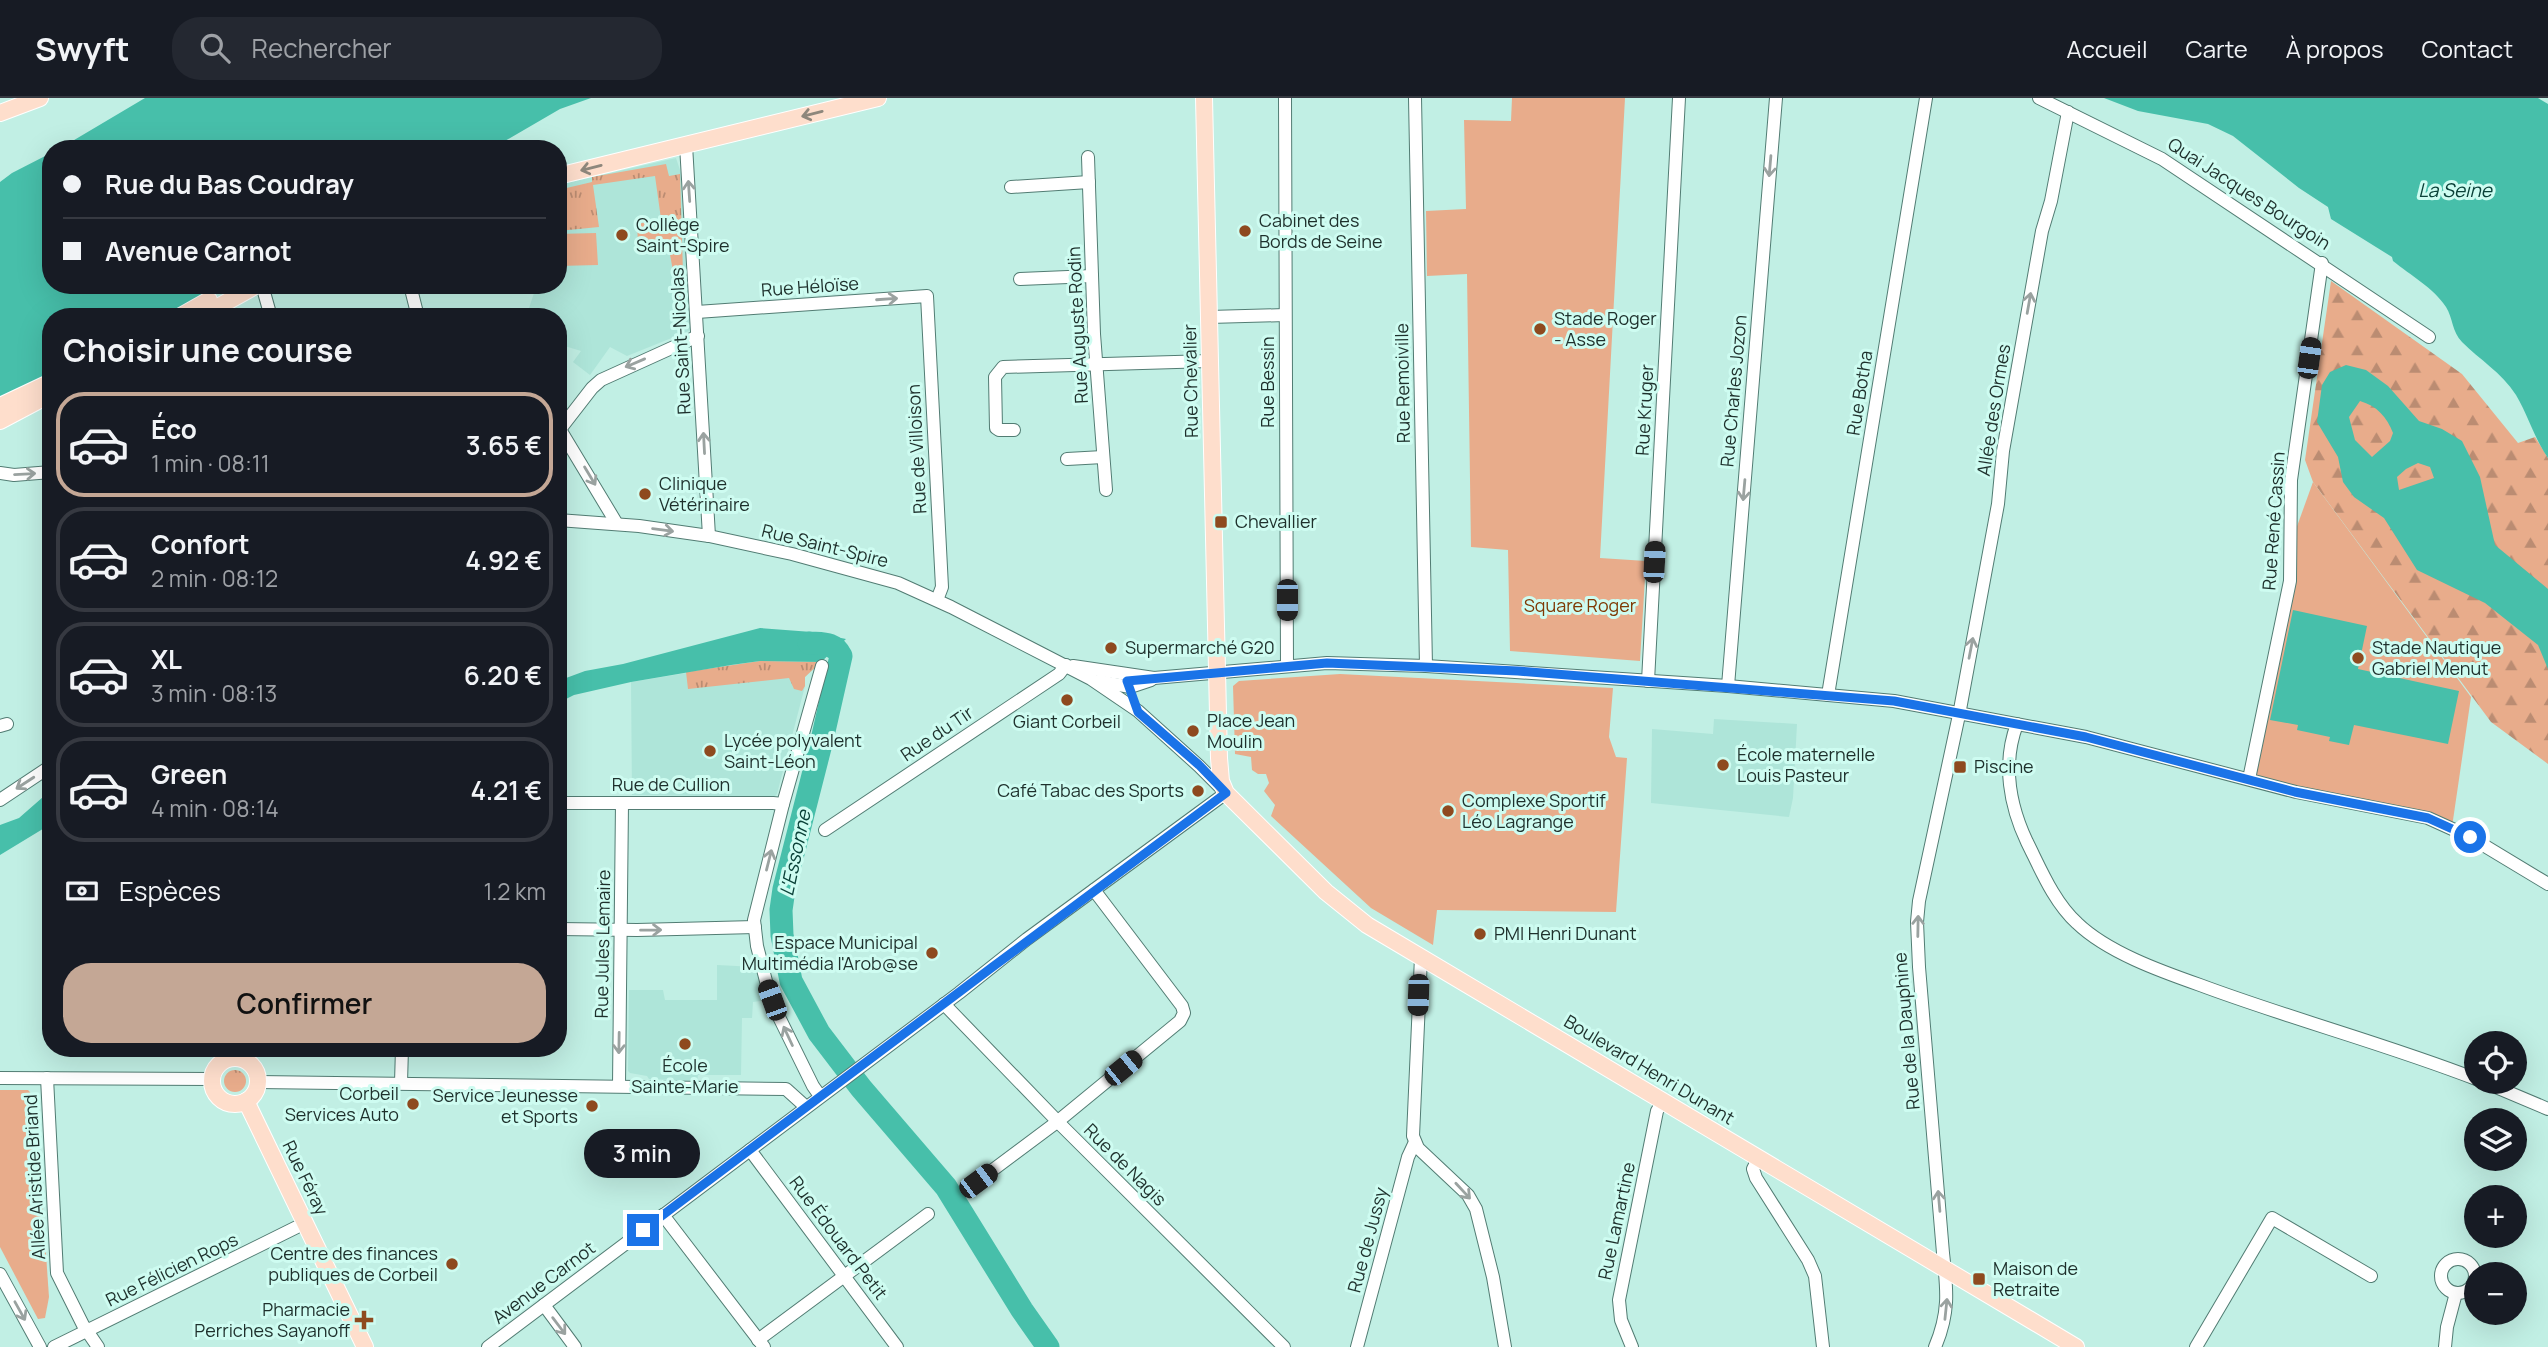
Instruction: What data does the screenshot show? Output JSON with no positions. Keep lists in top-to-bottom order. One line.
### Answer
{"streets":{"main road":["Rue Chevalier","Boulevard Henri Dunant","Rue Féray"],"street":["Quai Jacques Bourgoin","Rue Héloïse","Rue Auguste Rodin","Rue Saint-Nicolas","Rue Bessin","Rue Remoiville","Rue Charles Jozon","Rue Botha","Rue Kruger","Allée des Ormes","Rue de Villoison","Rue René Cassin","Rue Saint-Spire","Rue du Tir","Rue de Cullion","Rue Jules Lemaire","Rue de la Dauphine","Rue de Nagis","Allée Aristide Briand","Rue Lamartine","Rue Édouard Petit","Rue de Jussy","Rue Félicien Rops","Avenue Carnot"]},"crossings":[["Quai Jacques Bourgoin","Allée des Ormes"],["Quai Jacques Bourgoin","Rue René Cassin"],["Rue Héloïse","Rue Saint-Nicolas"],["Rue Héloïse","Rue de Villoison"],["Rue Saint-Nicolas","Rue Saint-Spire"],["Rue Chevalier","Rue Saint-Spire"],["Rue Chevalier","Boulevard Henri Dunant"],["Rue Chevalier","Avenue Carnot"],["Rue Bessin","Rue Saint-Spire"],["Rue Remoiville","Rue Saint-Spire"],["Rue Charles Jozon","Rue Saint-Spire"],["Rue Botha","Rue Saint-Spire"],["Rue Kruger","Rue Saint-Spire"],["Allée des Ormes","Rue Saint-Spire"],["Allée des Ormes","Rue de la Dauphine"],["Rue de Villoison","Rue Saint-Spire"],["Rue René Cassin","Rue Saint-Spire"],["Rue Saint-Spire","Rue du Tir"],["Rue Saint-Spire","Rue de la Dauphine"],["Rue Saint-Spire","Boulevard Henri Dunant"],["Rue Saint-Spire","Avenue Carnot"],["Rue de Cullion","Rue Jules Lemaire"],["Rue de la Dauphine","Boulevard Henri Dunant"],["Boulevard Henri Dunant","Rue Lamartine"],["Boulevard Henri Dunant","Avenue Carnot"],["Rue de Nagis","Avenue Carnot"],["Allée Aristide Briand","Rue Félicien Rops"],["Rue Féray","Rue Félicien Rops"],["Rue Édouard Petit","Avenue Carnot"]],"one_way":["Rue Héloïse","Rue Saint-Nicolas","Rue Charles Jozon","Allée des Ormes","Rue Jules Lemaire","Rue de la Dauphine"],"water":["La Seine","L'Essonne"],"parks":["Square Roger"],"places":{"other":["Cabinet des Bords de Seine","Collège Saint-Spire","Stade Roger - Asse","Clinique Vétérinaire","Supermarché G20","Stade Nautique Gabriel Menut","Giant Corbeil","Place Jean Moulin","Lycée polyvalent Saint-Léon","École maternelle Louis Pasteur","Café Tabac des Sports","Complexe Sportif Léo Lagrange","PMI Henri Dunant","Espace Municipal Multimédia l'Arob@se","École Sainte-Marie","Corbeil Services Auto","Service Jeunesse et Sports","Centre des finances publiques de Corbeil"],"transit":["Chevallier","Piscine","Maison de Retraite"],"health":["Pharmacie Perriches Sayanoff"]},"page":{"header":"Swyft","search":"Rechercher","nav":["Accueil","Carte","À propos","Contact"],"banner":["Rue du Bas Coudray","Avenue Carnot"],"heading":"Choisir une course","list":[{"name":"Éco","note":"1 min · 08:11","value":"3.65 €"},{"name":"Confort","note":"2 min · 08:12","value":"4.92 €"},{"name":"XL","note":"3 min · 08:13","value":"6.20 €"},{"name":"Green","note":"4 min · 08:14","value":"4.21 €"}],"pay":["Espèces","1.2 km"],"buttons":"Confirmer","map_buttons":["+","−"],"bubble":"3 min"}}
